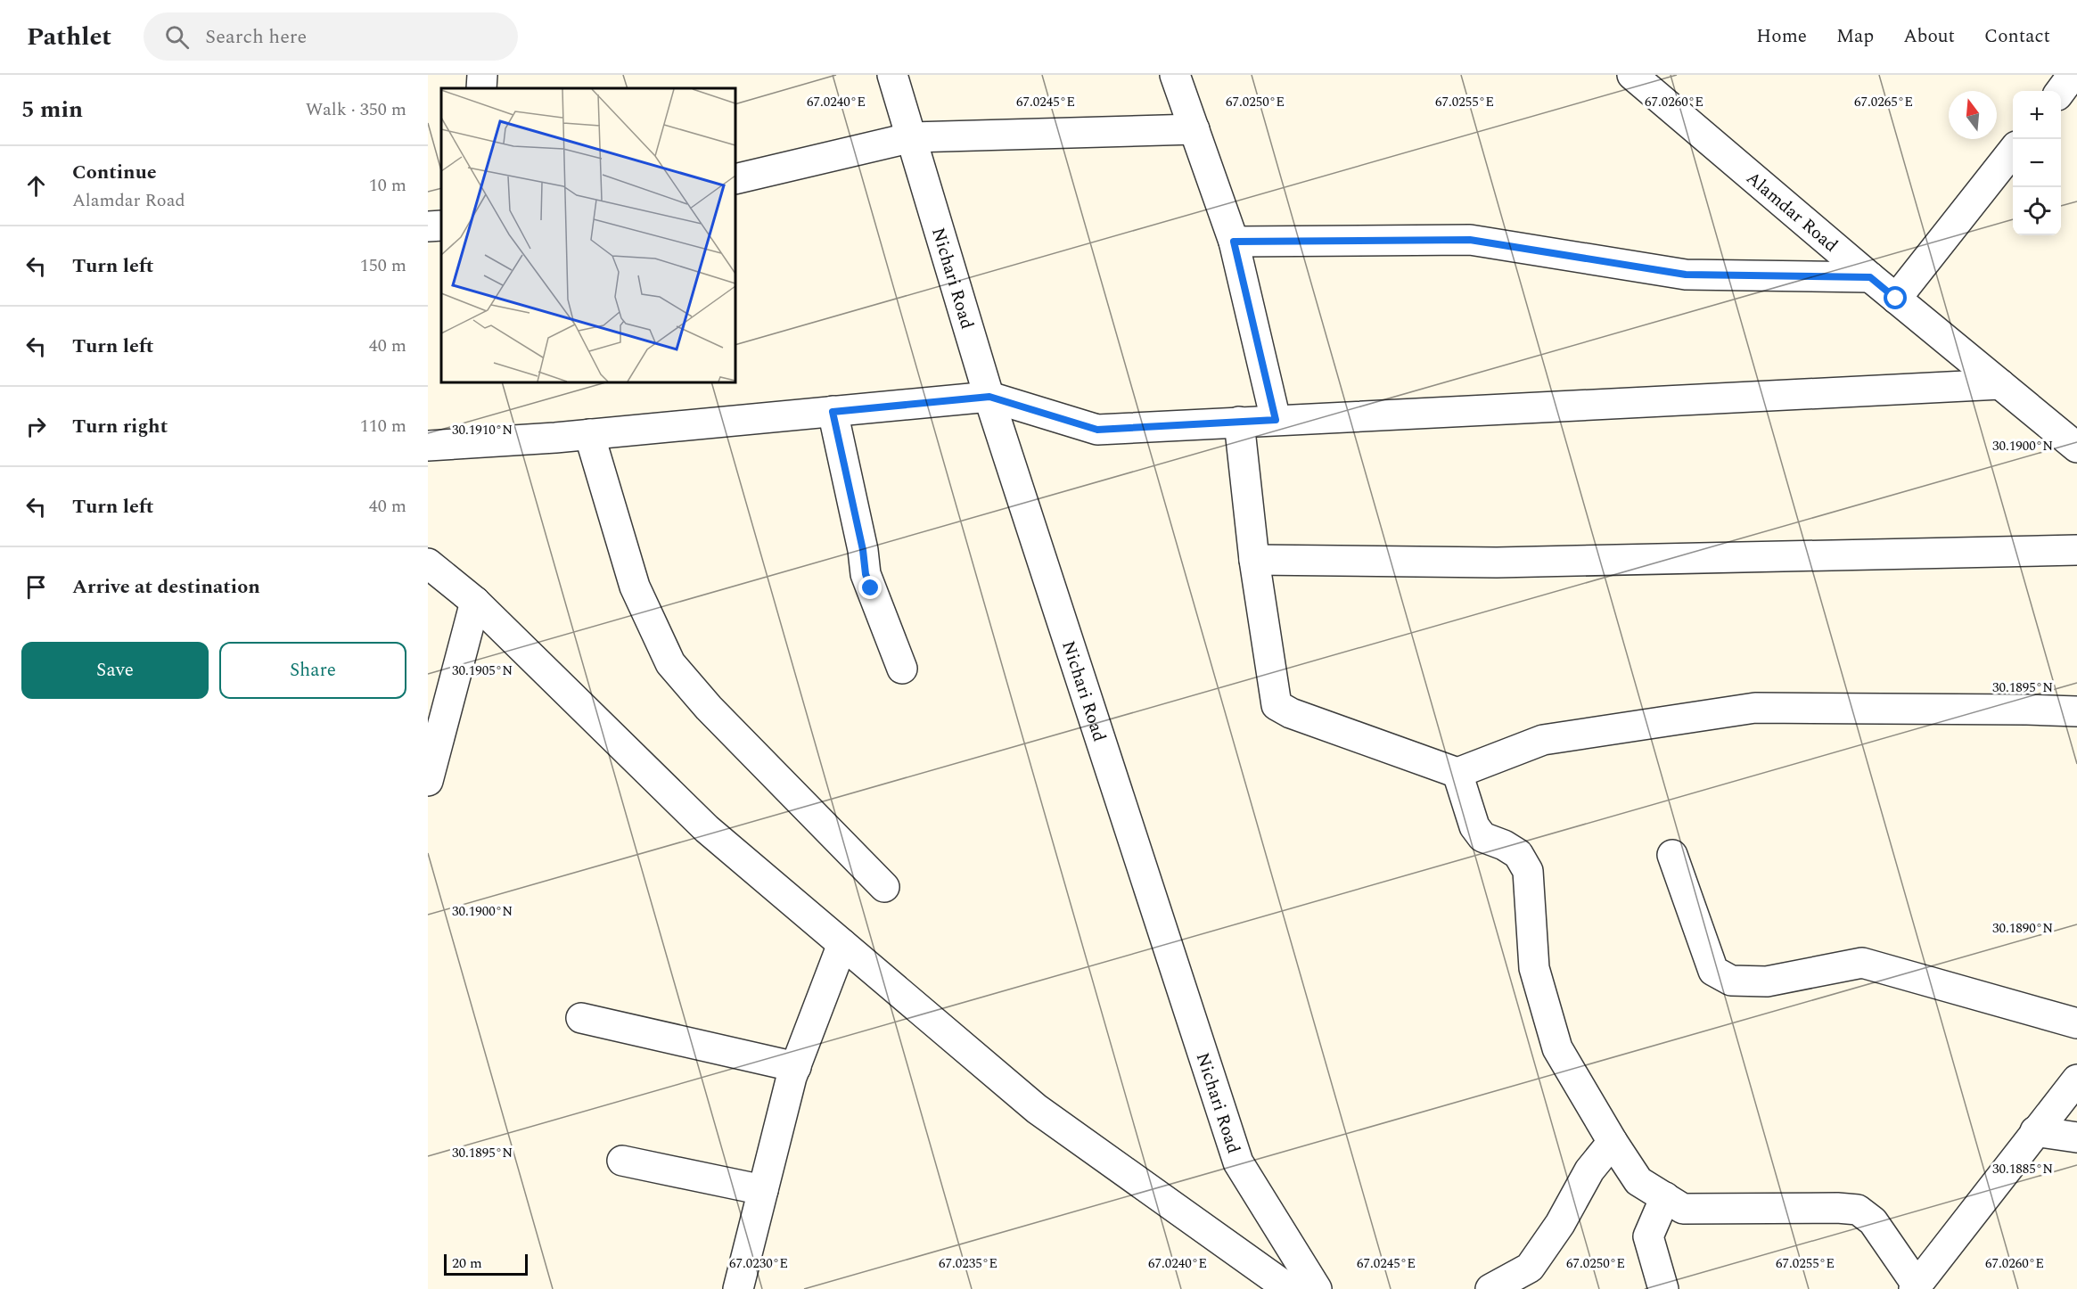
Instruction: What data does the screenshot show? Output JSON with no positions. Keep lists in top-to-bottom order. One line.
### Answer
{"streets":{"street":["Alamdar Road","Nichari Road"]},"scale_bar":"20 m","north":"top","page":{"header":"Pathlet","search":"Search here","nav":["Home","Map","About","Contact"],"heading":["5 min","Walk · 350 m"],"map_buttons":["+","−"],"list":[["Continue","Alamdar Road","10 m"],["Turn left","150 m"],["Turn left","40 m"],["Turn right","110 m"],["Turn left","40 m"],"Arrive at destination"],"buttons":["Save","Share"],"scale":"20 m"},"coordinates":["67.0240°E","67.0245°E","67.0250°E","67.0255°E","67.0260°E","67.0265°E","30.1910°N","30.1900°N","30.1905°N","30.1895°N","30.1890°N","30.1885°N","67.0230°E","67.0235°E"]}
